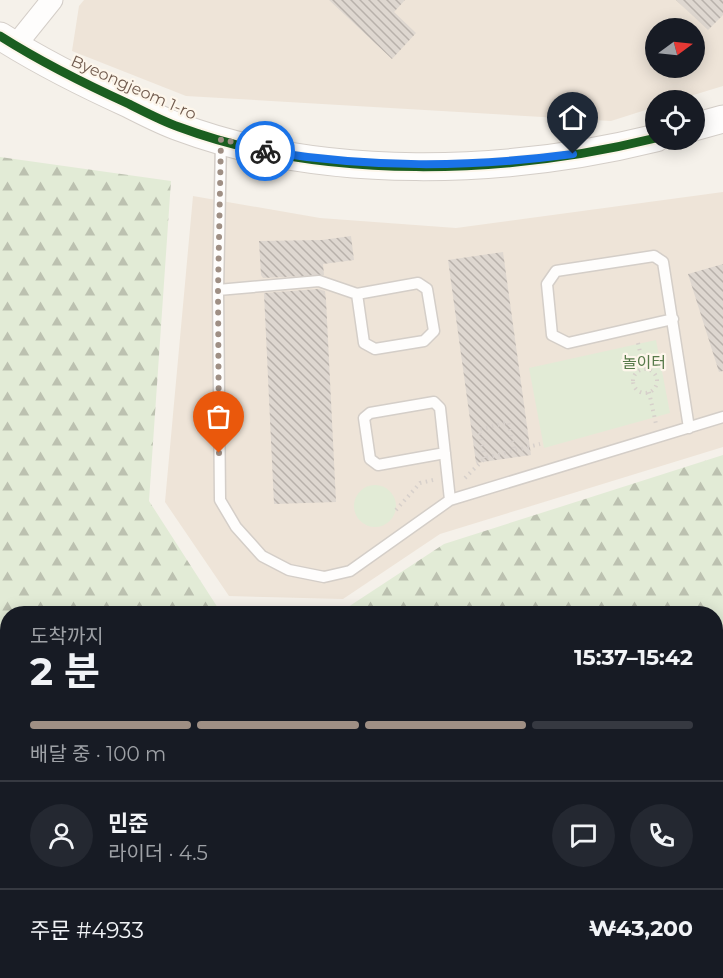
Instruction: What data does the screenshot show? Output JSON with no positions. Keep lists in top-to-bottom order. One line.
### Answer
{"streets":{"street":["Byeongjeom 1-ro"]},"parks":["놀이터"],"north":"right","page":{"heading":["2 분","도착까지","15:37–15:42"],"panel":["민준","라이더 · 4.5","주문 #4933","₩43,200"],"bar":"배달 중 · 100 m"}}
